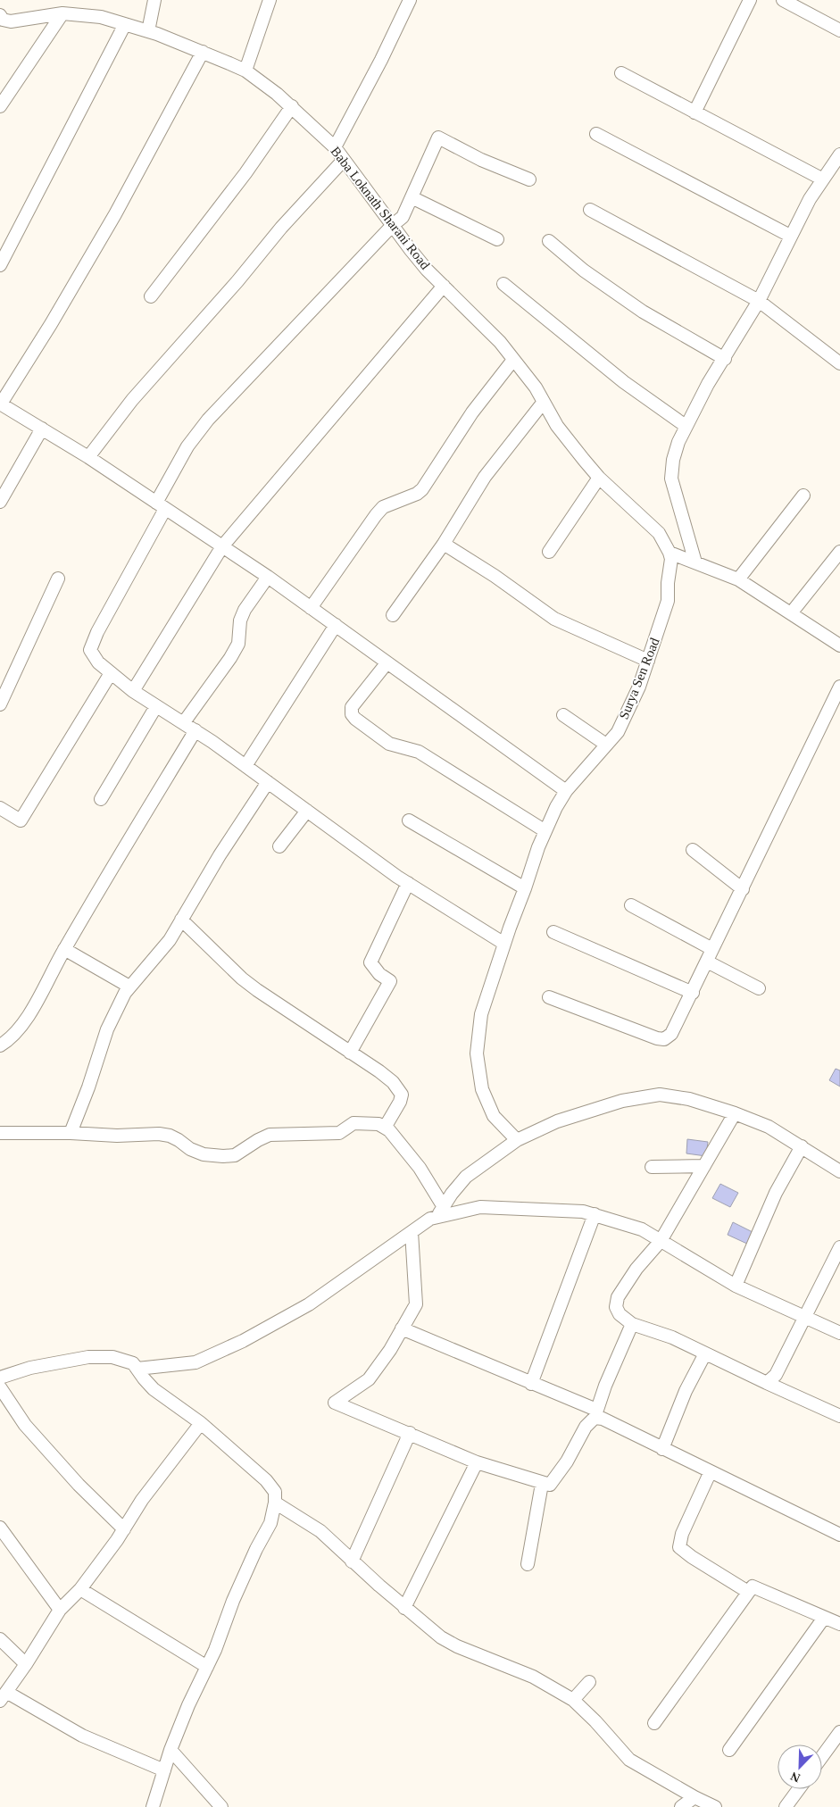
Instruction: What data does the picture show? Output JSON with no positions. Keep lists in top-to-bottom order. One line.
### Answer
{"streets":{"street":["Baba Loknath Sharani Road","Surya Sen Road"]},"crossings":[["Baba Loknath Sharani Road","Surya Sen Road"]],"north":"bottom left"}
